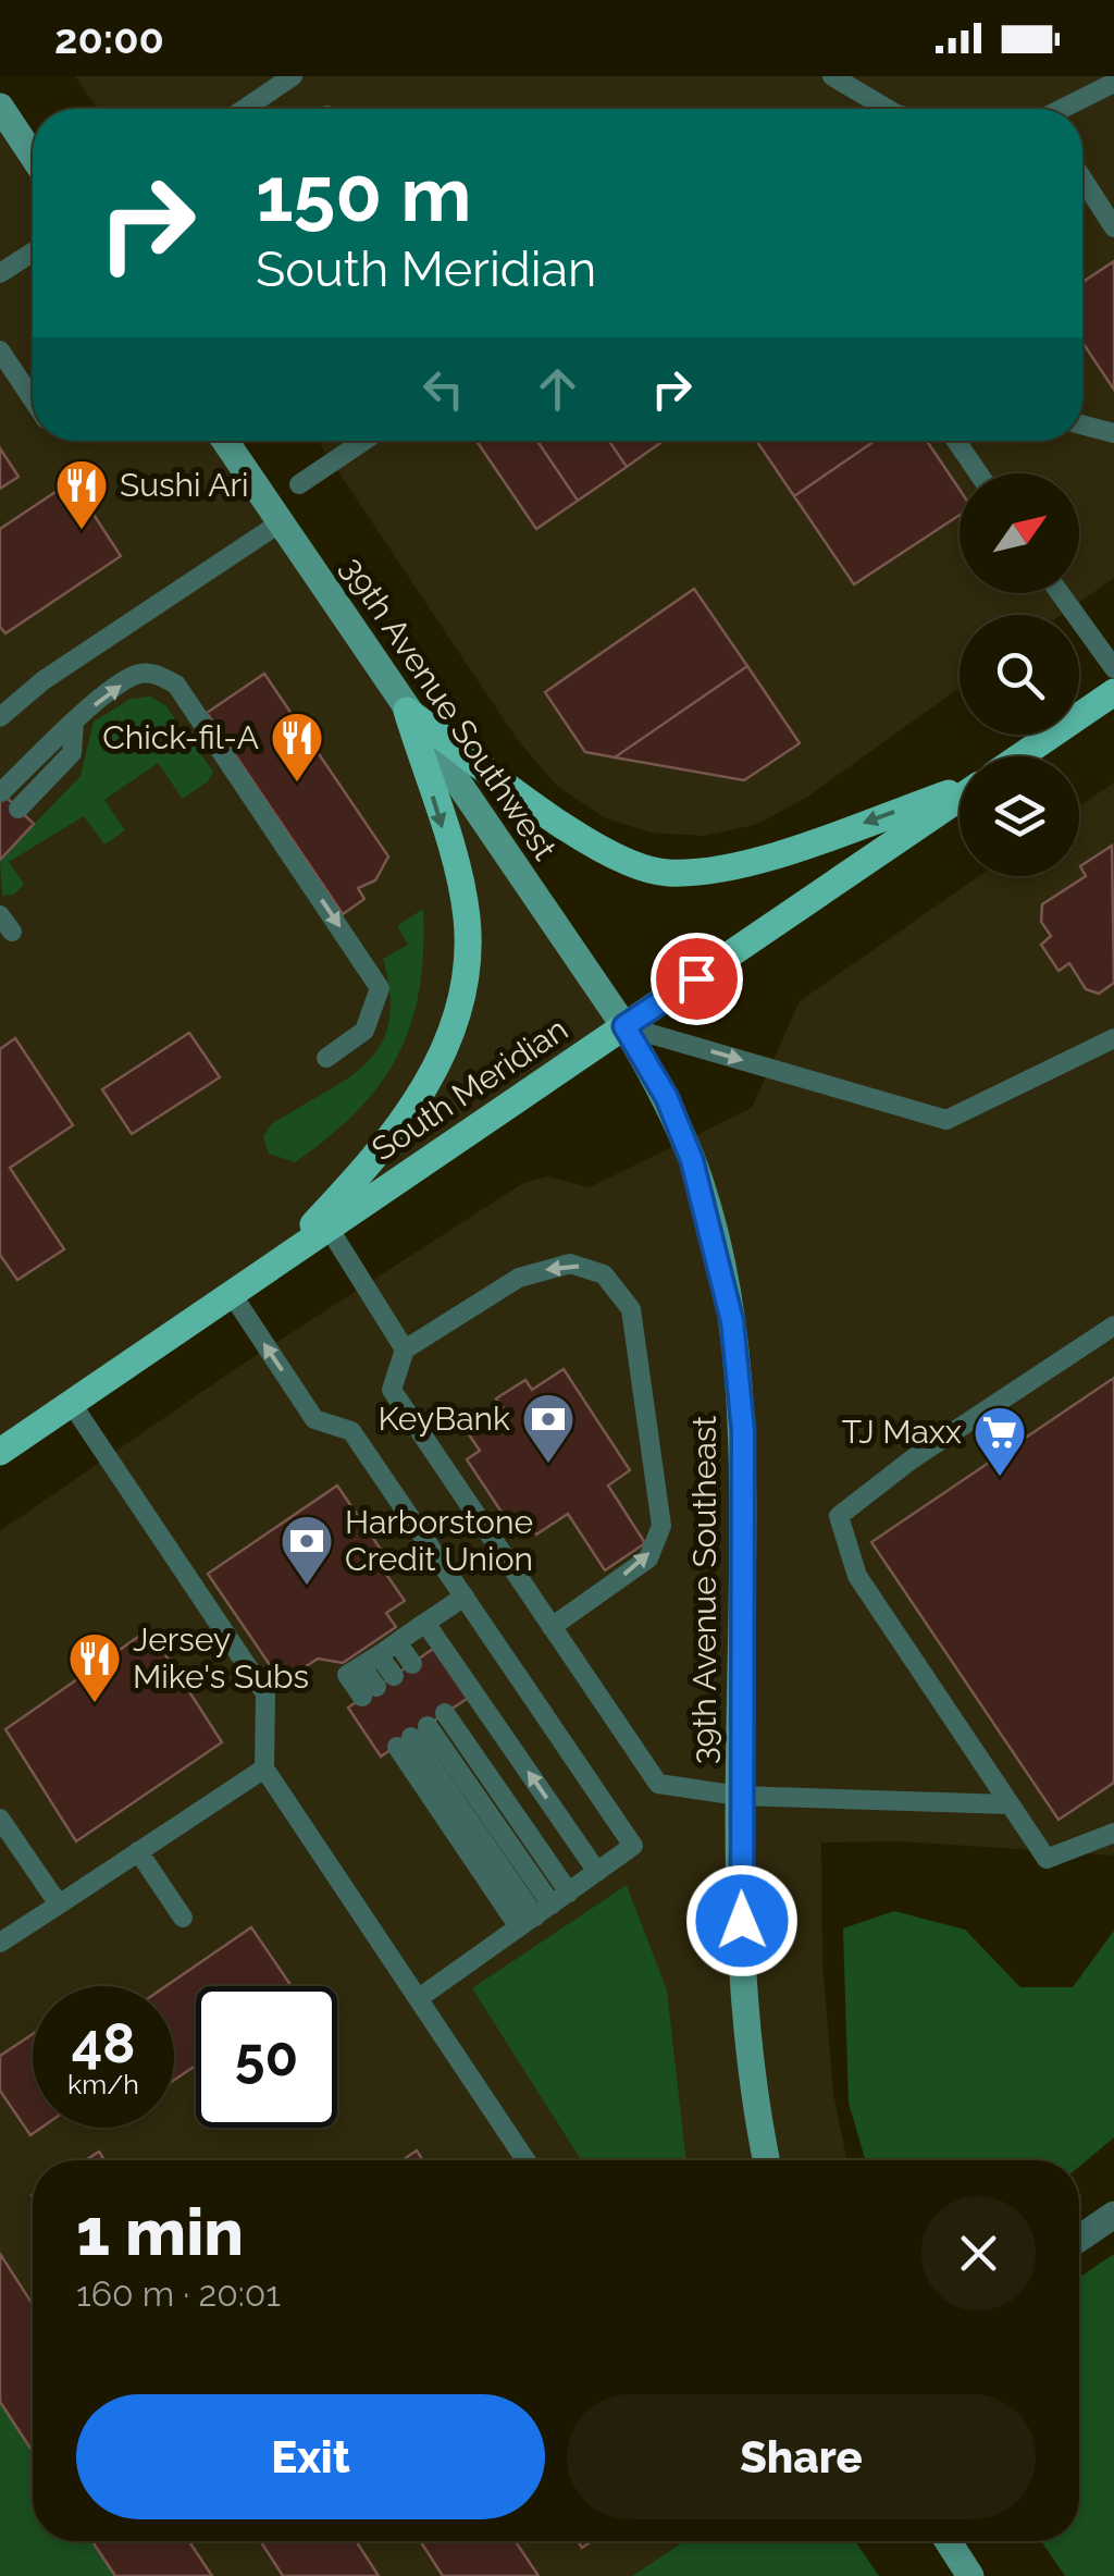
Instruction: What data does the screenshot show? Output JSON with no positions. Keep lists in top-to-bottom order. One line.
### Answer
{"streets":{"main road":["39th Avenue Southwest","South Meridian","39th Avenue Southeast"]},"crossings":[["39th Avenue Southwest","South Meridian"],["39th Avenue Southwest","39th Avenue Southeast"],["South Meridian","39th Avenue Southeast"]],"places":{"restaurant":["Sushi Ari","Chick-fil-A","Jersey Mike's Subs"],"bank":["KeyBank","Harborstone Credit Union"],"supermarket":["TJ Maxx"]},"north":"top right","page":{"status":"20:00","turn":["150 m","South Meridian"],"speed":"48 km/h","limit":"50","heading":["1 min","160 m · 20:01"],"buttons":["Exit","Share"]}}
